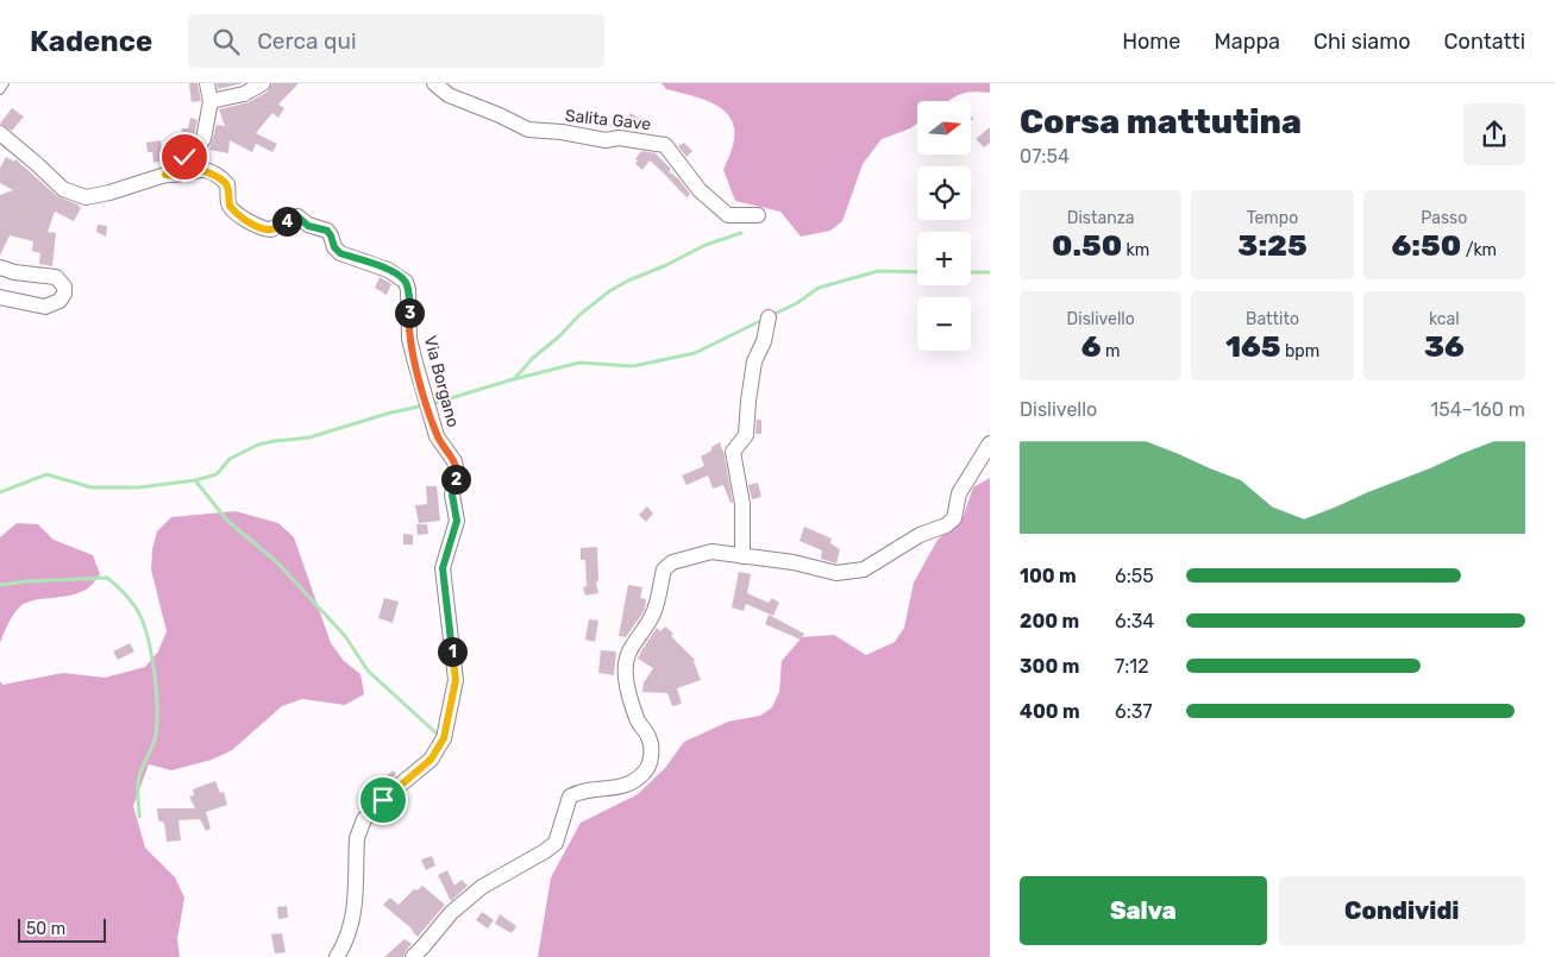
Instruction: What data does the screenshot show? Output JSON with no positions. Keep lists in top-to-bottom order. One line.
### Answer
{"streets":{"street":["Salita Gave","Via Borgano"]},"scale_bar":"50 m","north":"right","page":{"header":"Kadence","search":"Cerca qui","nav":["Home","Mappa","Chi siamo","Contatti"],"heading":["Corsa mattutina","07:54"],"map_buttons":["+","−"],"stats":[["Distanza","0.50 km"],["Tempo","3:25"],["Passo","6:50 /km"],["Dislivello","6 m"],["Battito","165 bpm"],["kcal","36"]],"pins":["4","3","2","1"],"chart":["Dislivello","154–160 m"],"list":[{"name":"100 m","note":"6:55"},{"name":"200 m","note":"6:34"},{"name":"300 m","note":"7:12"},{"name":"400 m","note":"6:37"}],"buttons":["Salva","Condividi"],"scale":"50 m"}}
